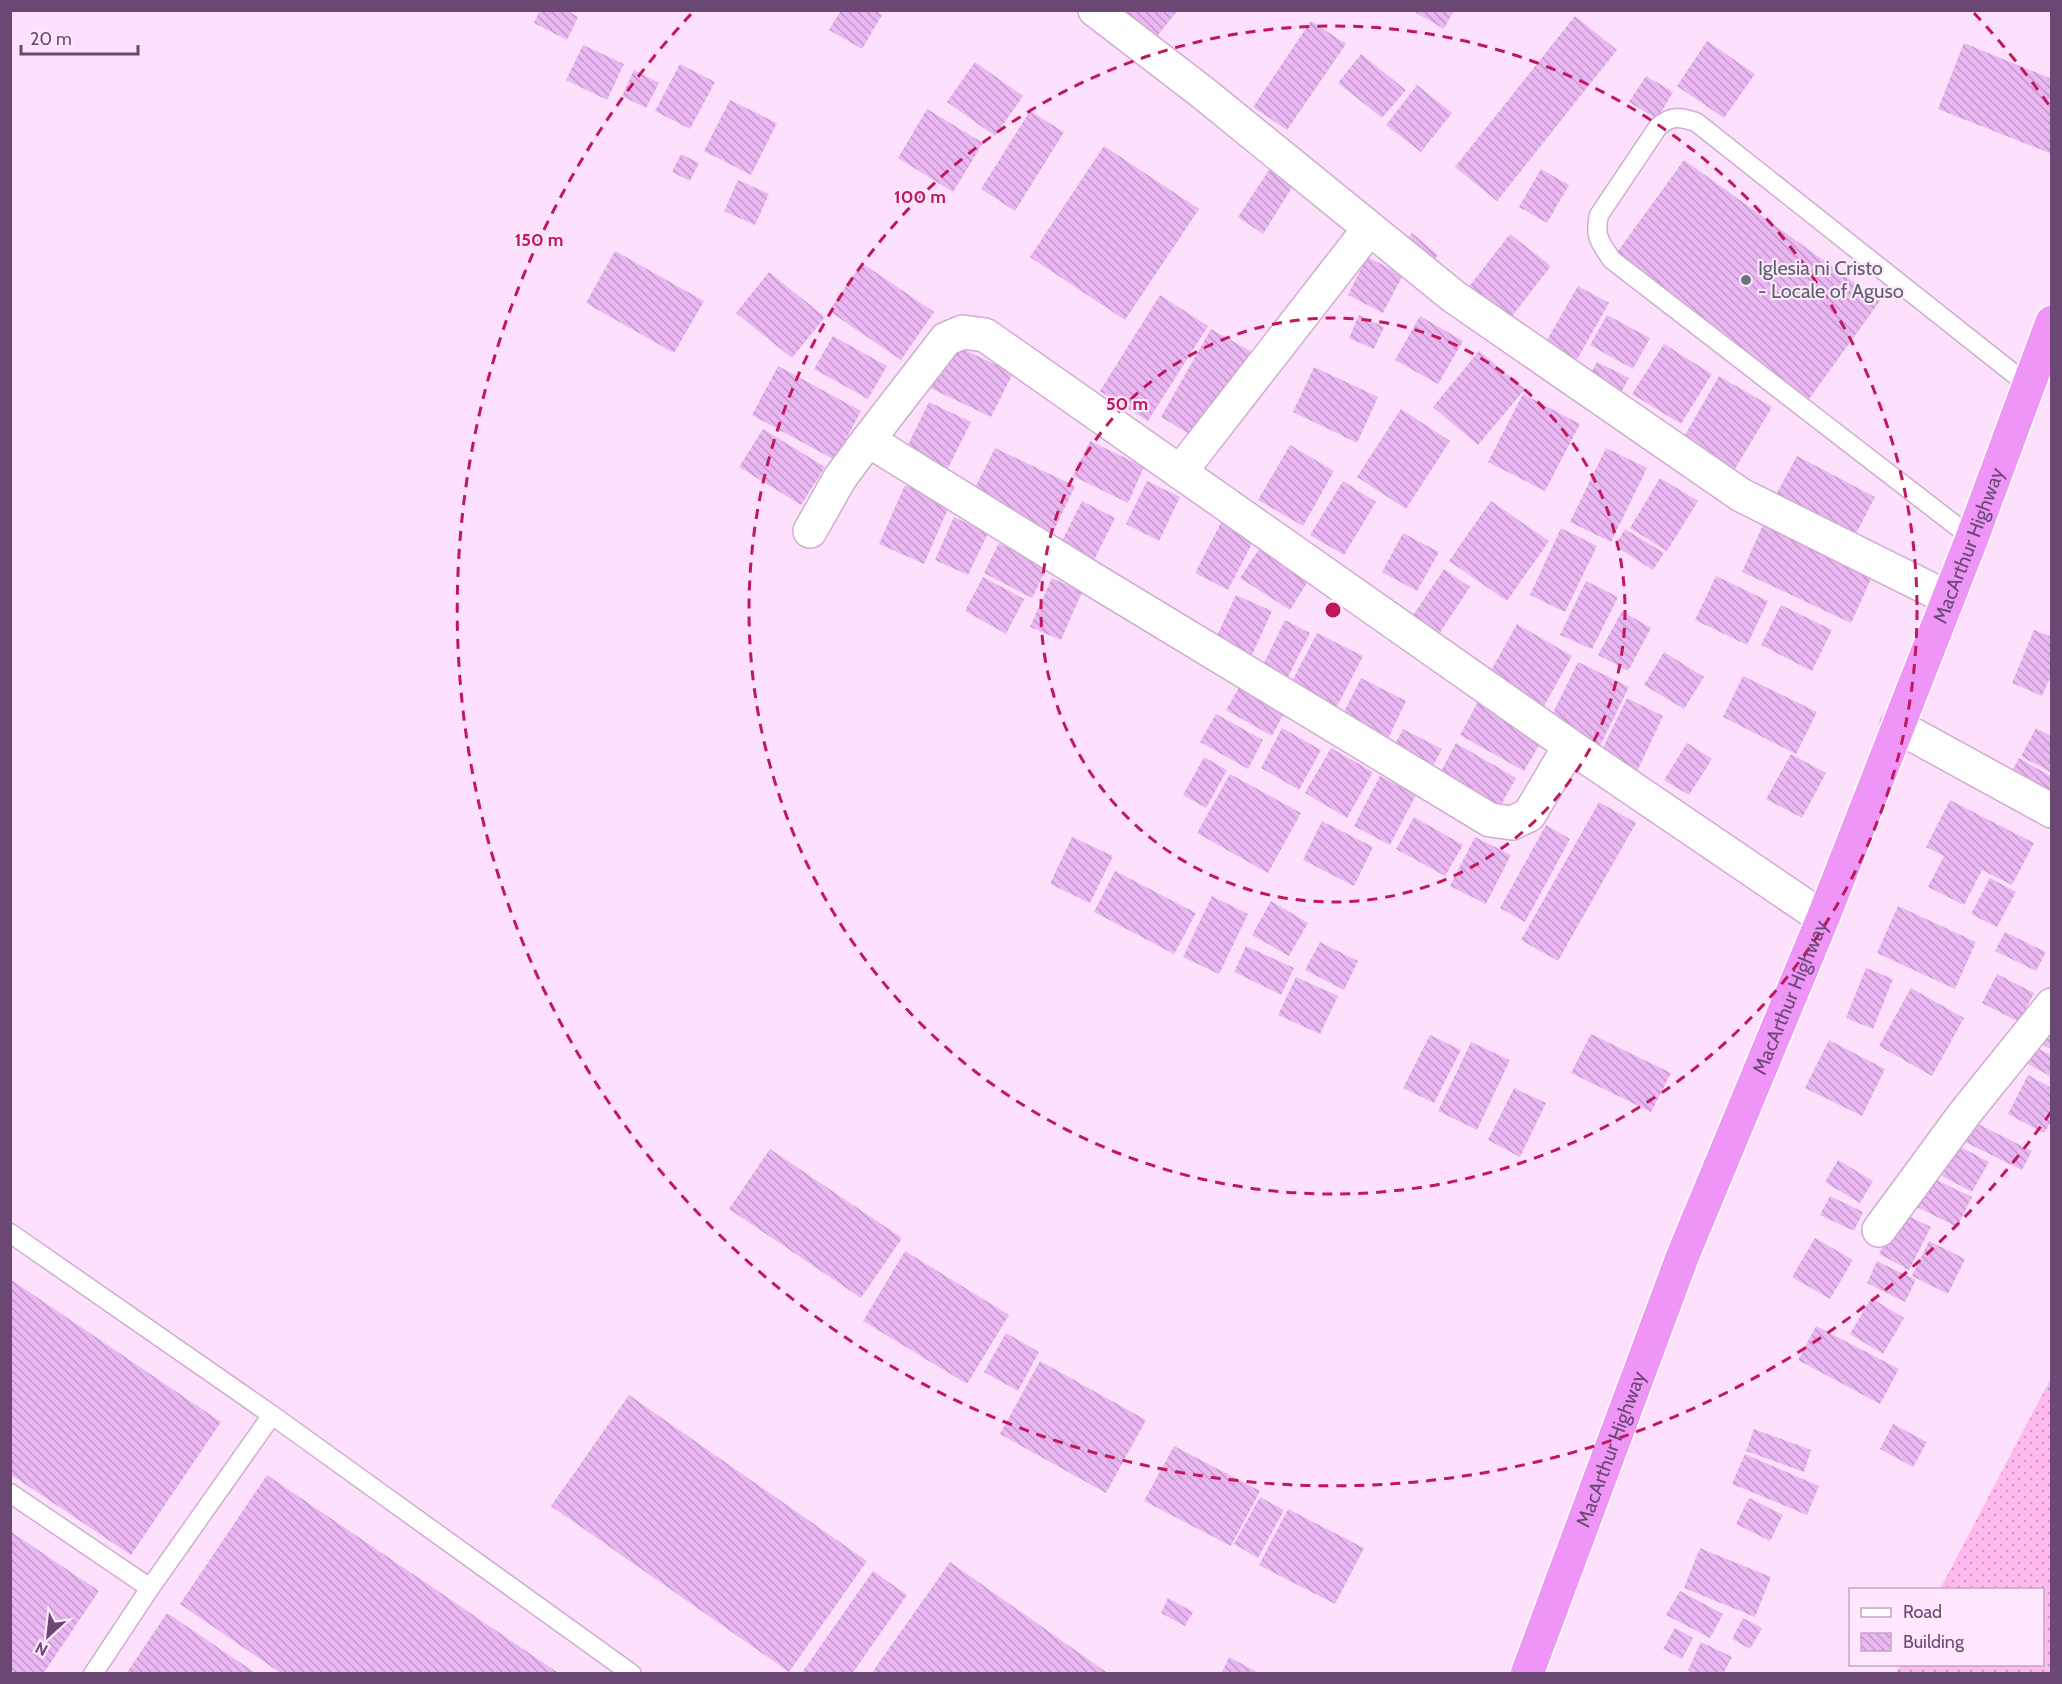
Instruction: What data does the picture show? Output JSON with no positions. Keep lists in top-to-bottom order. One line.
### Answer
{"streets":{"highway":["MacArthur Highway"]},"places":["Iglesia ni Cristo - Locale of Aguso"],"legend":["Road","Building"],"scale_bar":"20 m","north":"bottom left","rings":["100 m","150 m","50 m"]}
